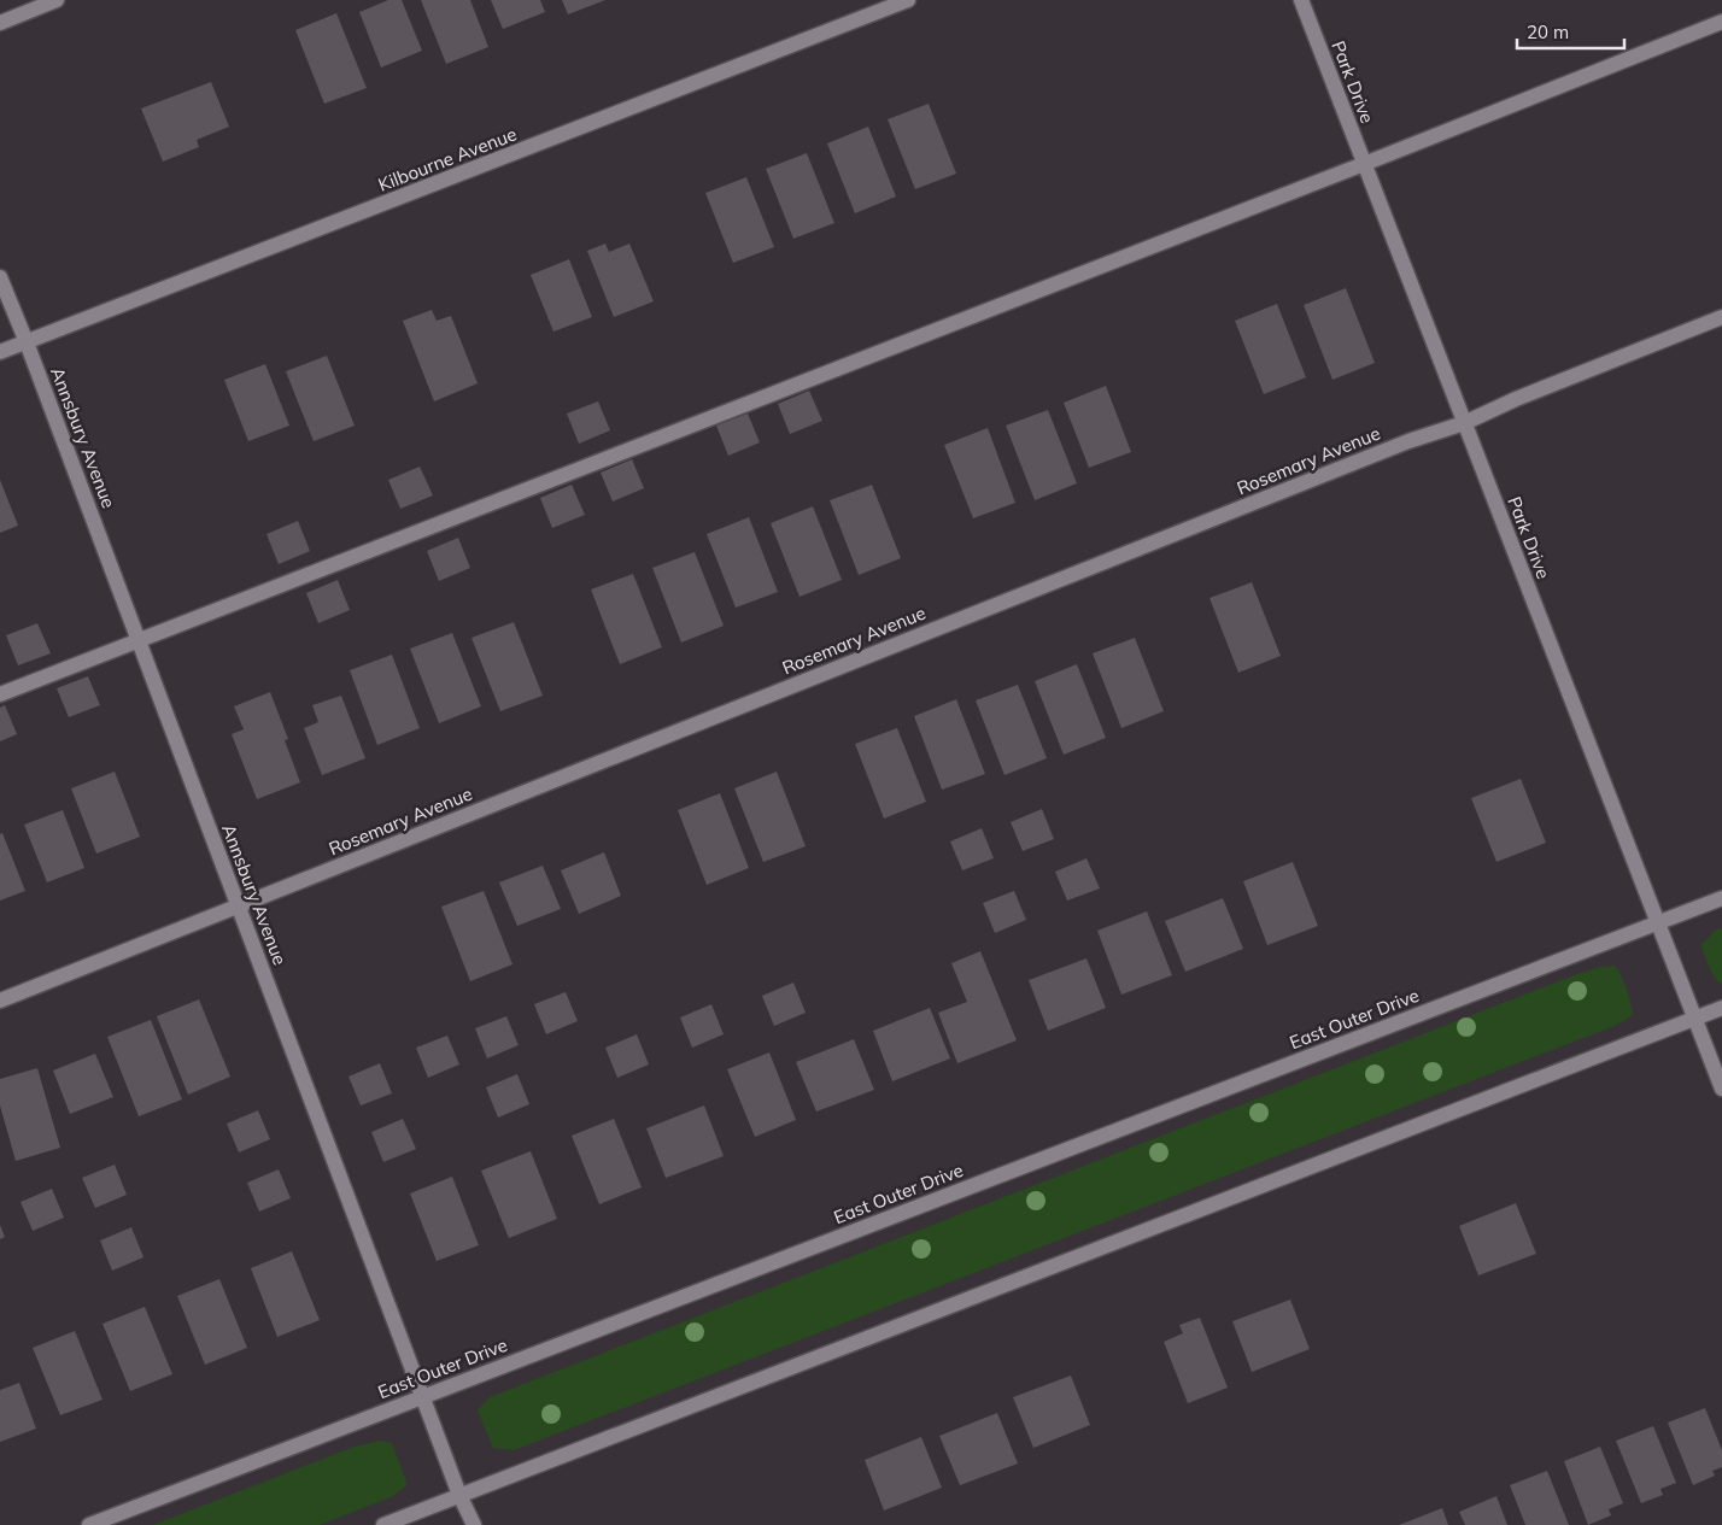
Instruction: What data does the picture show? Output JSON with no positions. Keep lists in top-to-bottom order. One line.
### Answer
{"streets":{"street":["Park Drive","Kilbourne Avenue","Annsbury Avenue","Rosemary Avenue","East Outer Drive"]},"crossings":[["Park Drive","Rosemary Avenue"],["Park Drive","East Outer Drive"],["Kilbourne Avenue","Annsbury Avenue"],["Annsbury Avenue","Rosemary Avenue"],["Annsbury Avenue","East Outer Drive"]],"scale_bar":"20 m"}
